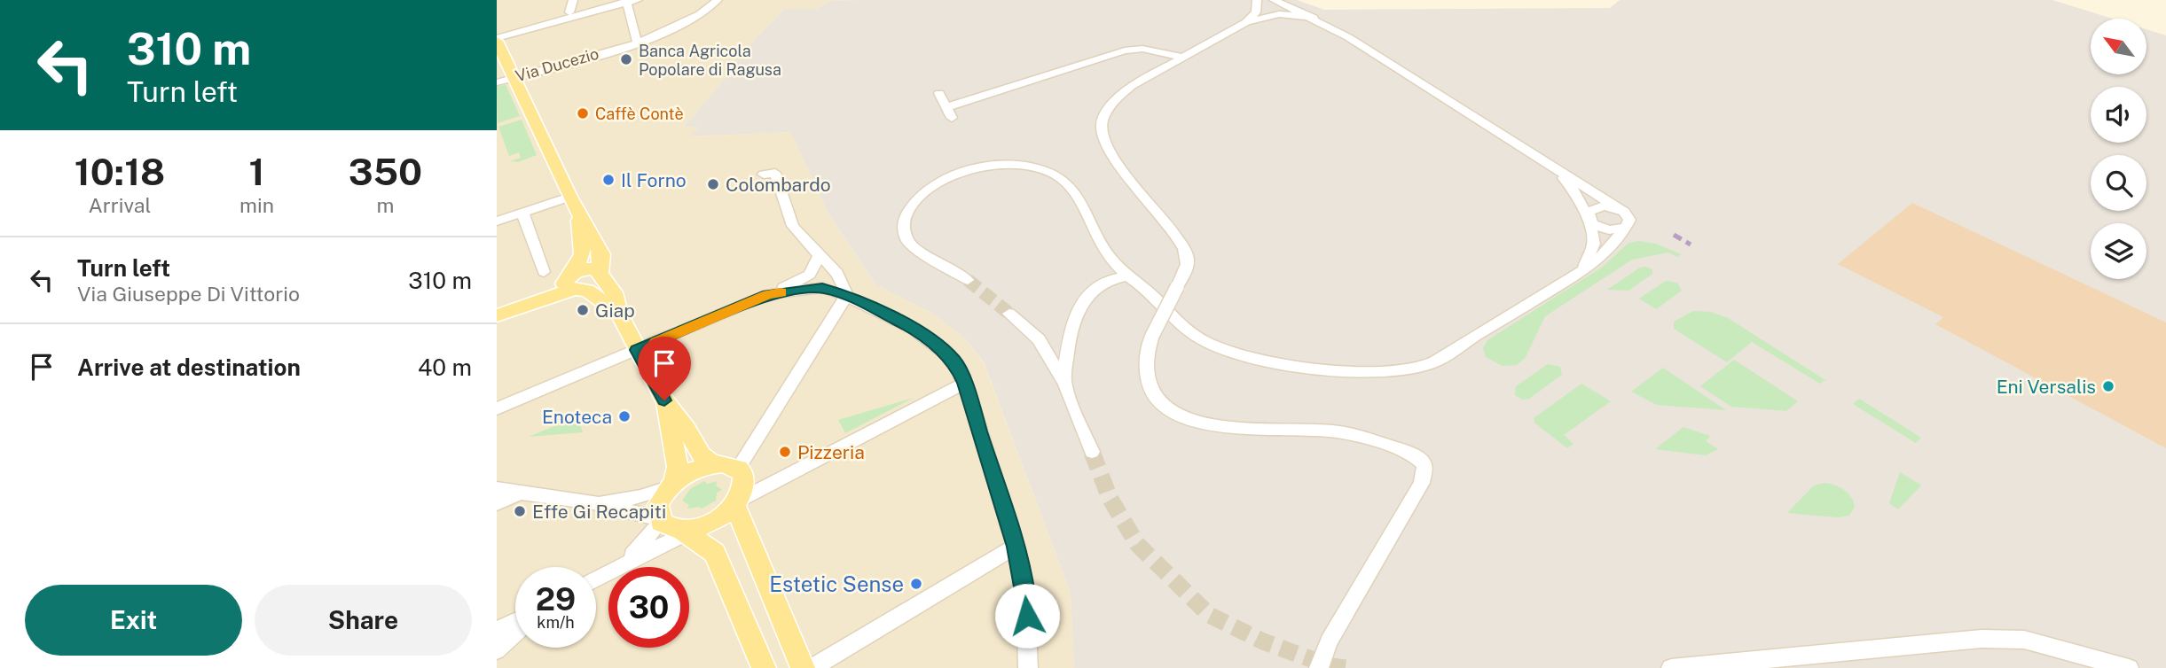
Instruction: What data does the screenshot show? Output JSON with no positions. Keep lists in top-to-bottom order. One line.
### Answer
{"streets":{"street":["Via Ducezio"]},"places":["Banca Agricola Popolare di Ragusa","Caffè Contè","Il Forno","Colombardo","Giap","Eni Versalis","Enoteca","Pizzeria","Effe Gi Recapiti","Estetic Sense"],"north":"top left","page":{"turn":["310 m","Turn left"],"eta":["10:18","Arrival","1","min","350","m"],"list":[{"name":"Turn left","note":"Via Giuseppe Di Vittorio","value":"310 m"},{"name":"Arrive at destination","value":"40 m"}],"speed":"29 km/h","limit":"30","buttons":["Exit","Share"]}}
